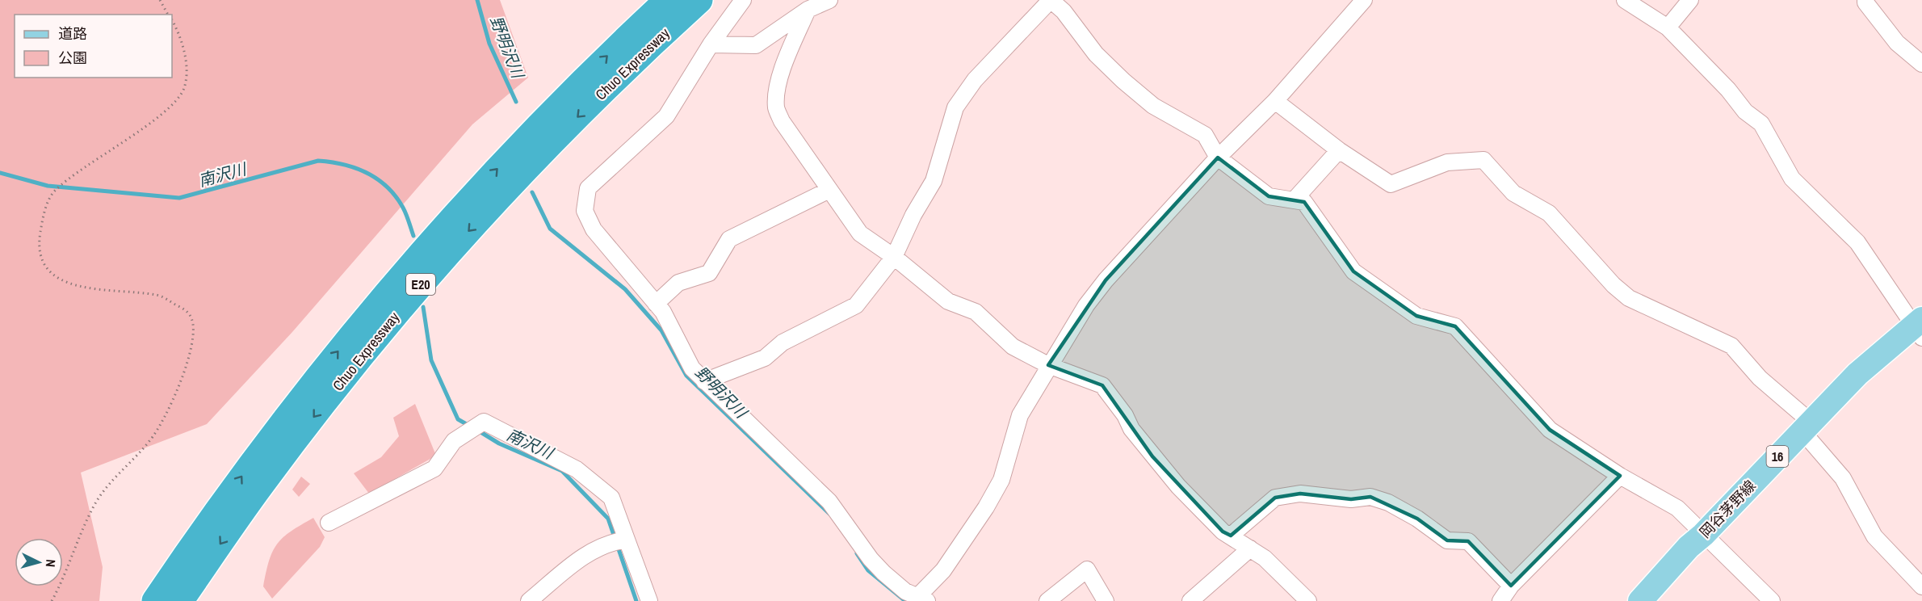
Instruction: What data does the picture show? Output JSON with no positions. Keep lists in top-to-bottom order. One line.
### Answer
{"streets":{"highway":["Chuo Expressway","E20"],"main road":["16","岡谷茅野線"]},"water":["野明沢川","南沢川"],"legend":["道路","公園"],"north":"right"}
